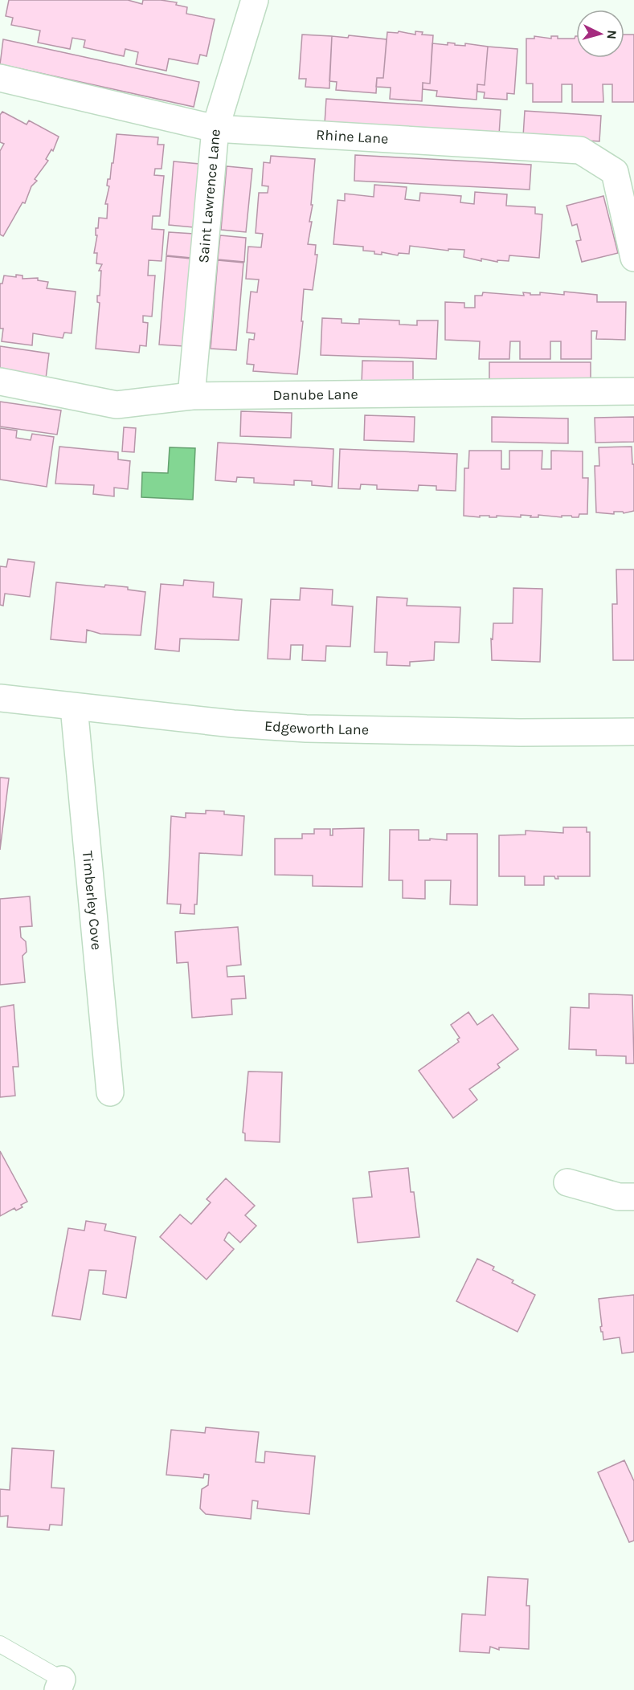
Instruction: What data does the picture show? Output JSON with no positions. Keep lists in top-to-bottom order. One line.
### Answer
{"streets":{"street":["Rhine Lane","Saint Lawrence Lane","Danube Lane","Edgeworth Lane","Timberley Cove"]},"crossings":[["Rhine Lane","Saint Lawrence Lane"],["Saint Lawrence Lane","Danube Lane"],["Edgeworth Lane","Timberley Cove"]],"north":"right"}
